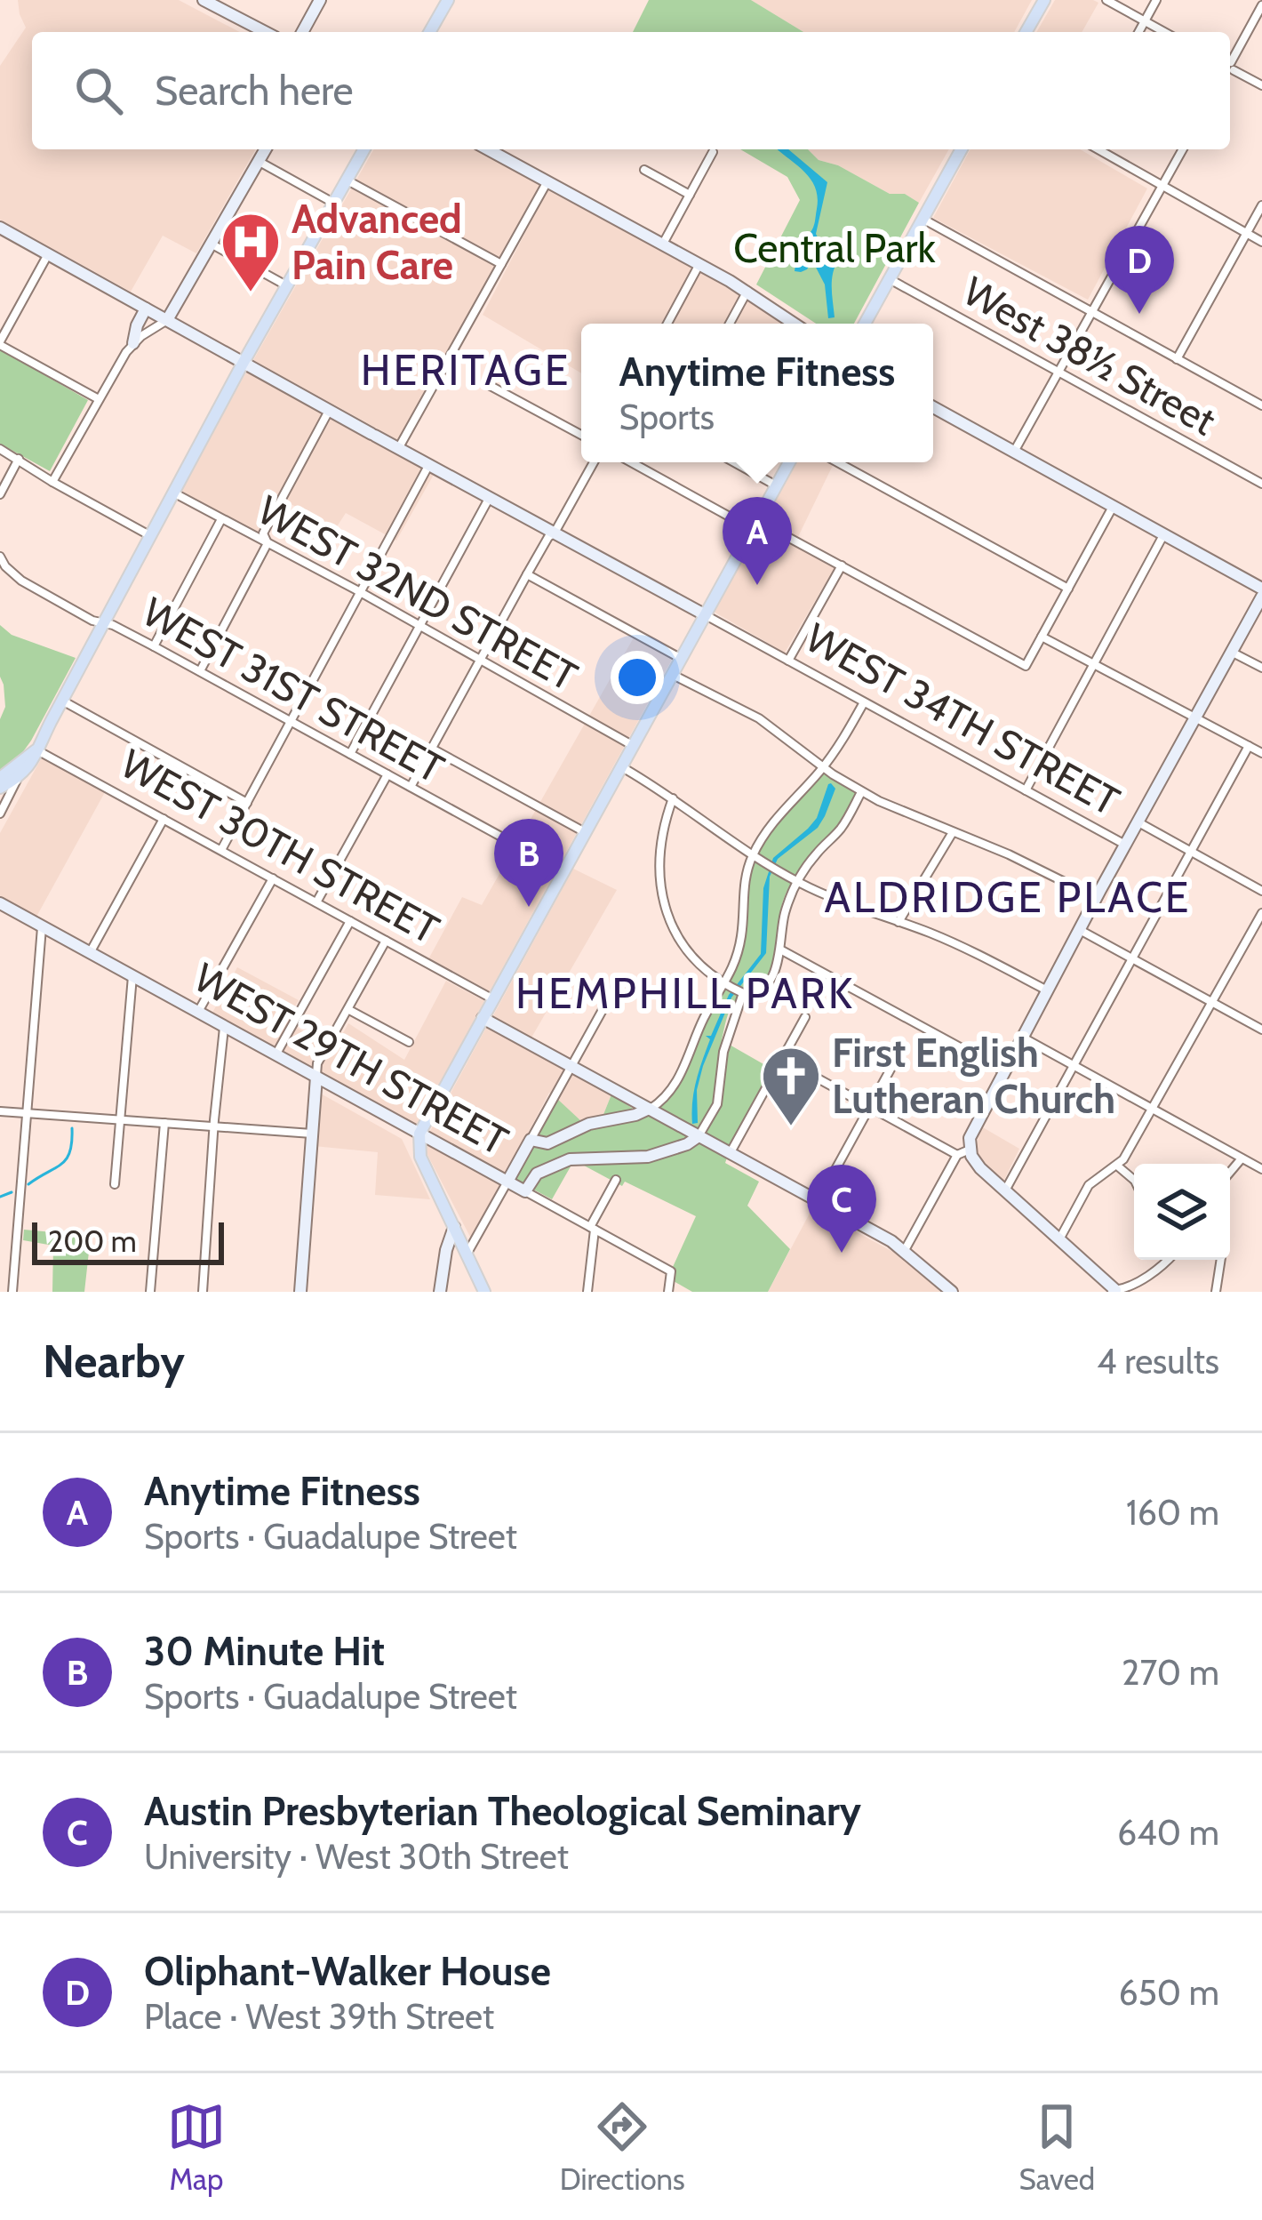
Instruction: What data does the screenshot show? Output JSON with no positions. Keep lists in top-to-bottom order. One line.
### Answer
{"streets":{"street":["West 38½ Street","WEST 32ND STREET","WEST 31ST STREET","WEST 34TH STREET","WEST 30TH STREET","WEST 29TH STREET"]},"districts":["HERITAGE","ALDRIDGE PLACE","HEMPHILL PARK"],"parks":["Central Park"],"places":{"hospital":["Advanced Pain Care"],"church":["First English Lutheran Church"]},"scale_bar":"200 m","page":{"search":"Search here","pins":["D","A","B","C"],"popup":["Anytime Fitness","Sports"],"scale":"200 m","heading":["Nearby","4 results"],"list":[{"mark":"A","name":"Anytime Fitness","note":"Sports · Guadalupe Street","value":"160 m"},{"mark":"B","name":"30 Minute Hit","note":"Sports · Guadalupe Street","value":"270 m"},{"mark":"C","name":"Austin Presbyterian Theological Seminary","note":"University · West 30th Street","value":"640 m"},{"mark":"D","name":"Oliphant-Walker House","note":"Place · West 39th Street","value":"650 m"}],"nav":["Map","Directions","Saved"]}}
